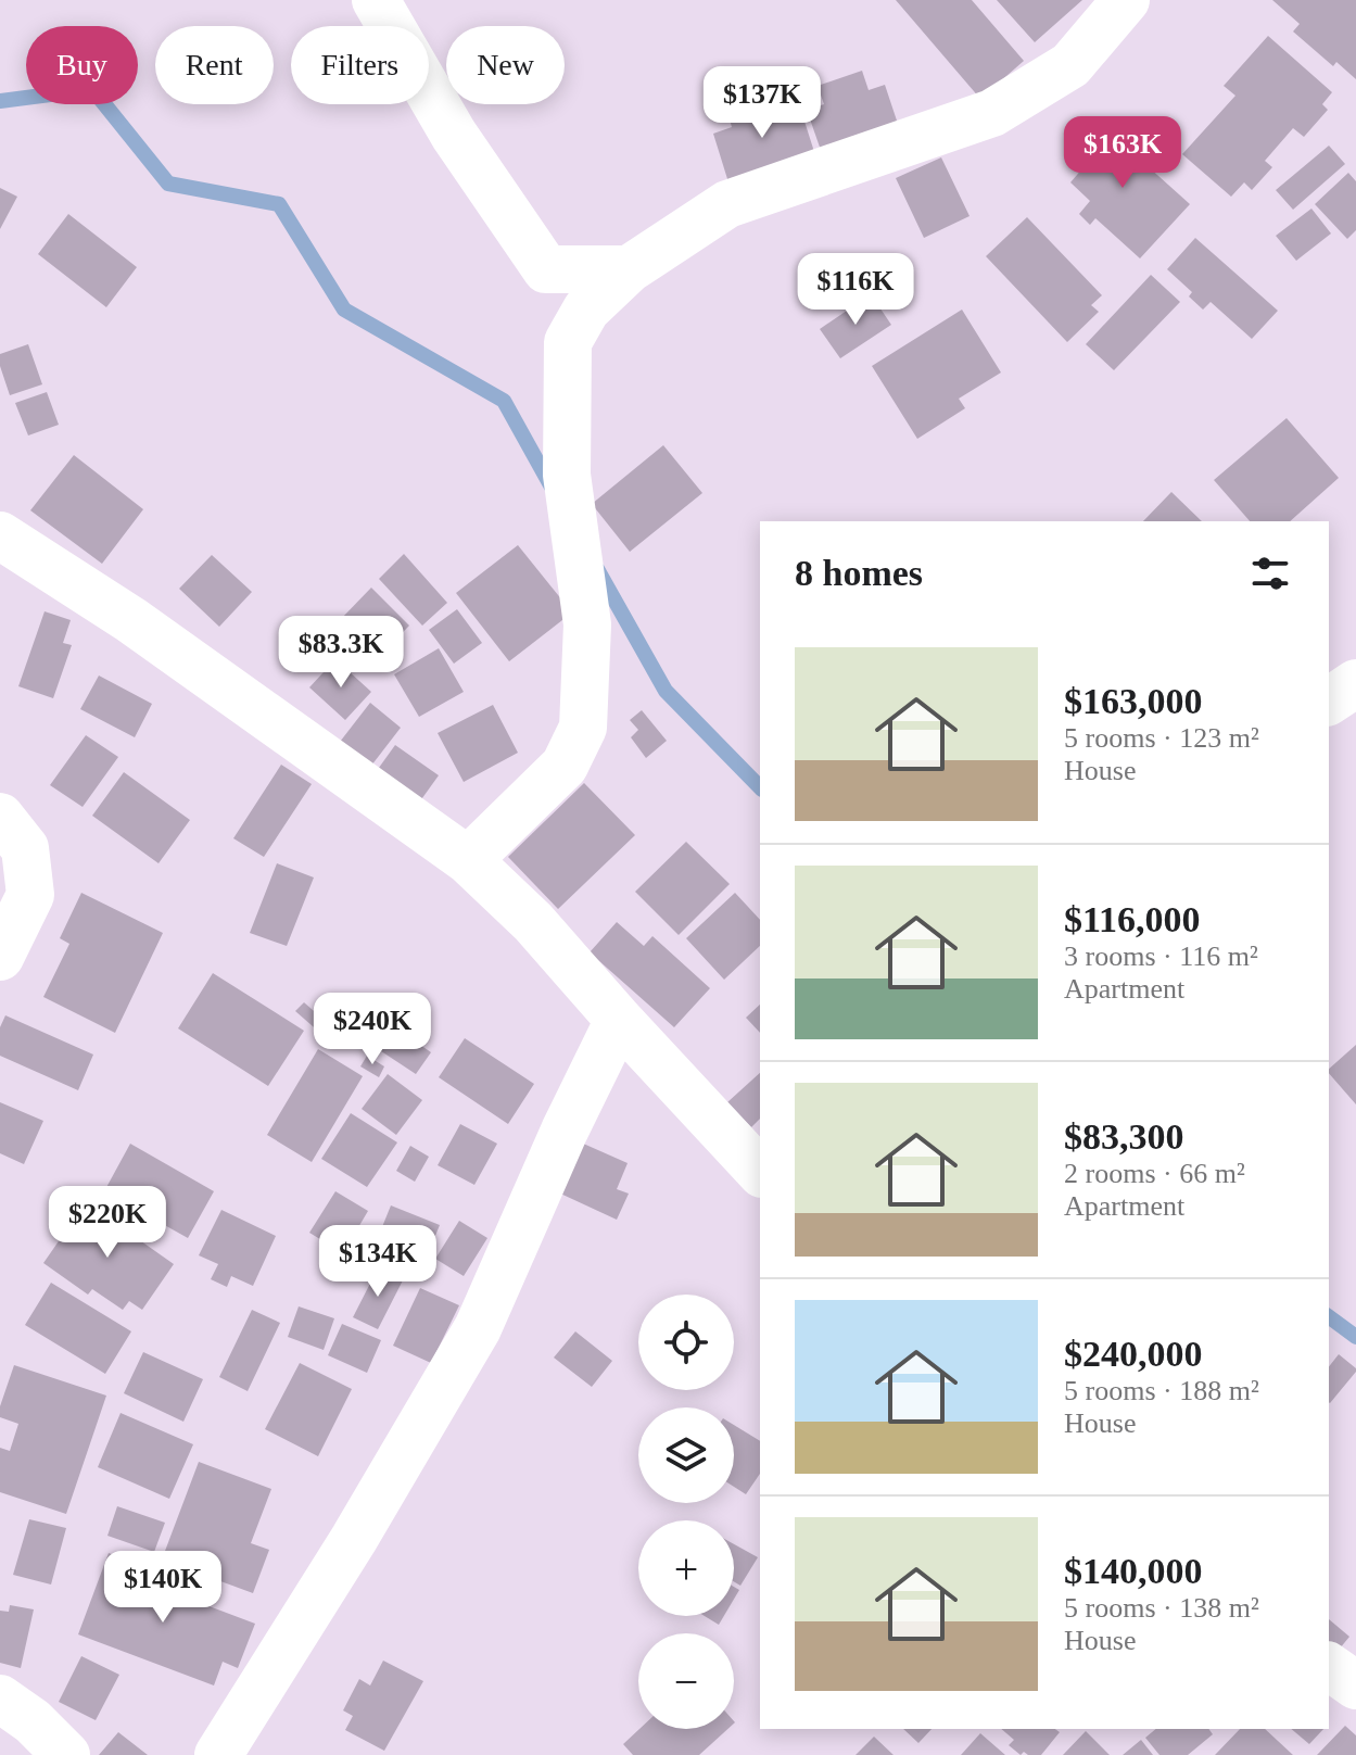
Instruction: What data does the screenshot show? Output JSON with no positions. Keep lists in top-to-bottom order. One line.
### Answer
{"page":{"chip":["Buy","Rent","Filters","New"],"price":["$137K","$163K","$116K","$83.3K","$240K","$220K","$134K","$140K"],"heading":"8 homes","list":[{"name":"$163,000","note":"5 rooms · 123 m² · House"},{"name":"$116,000","note":"3 rooms · 116 m² · Apartment"},{"name":"$83,300","note":"2 rooms · 66 m² · Apartment"},{"name":"$240,000","note":"5 rooms · 188 m² · House"},{"name":"$140,000","note":"5 rooms · 138 m² · House"}],"map_buttons":["+","−"]}}
